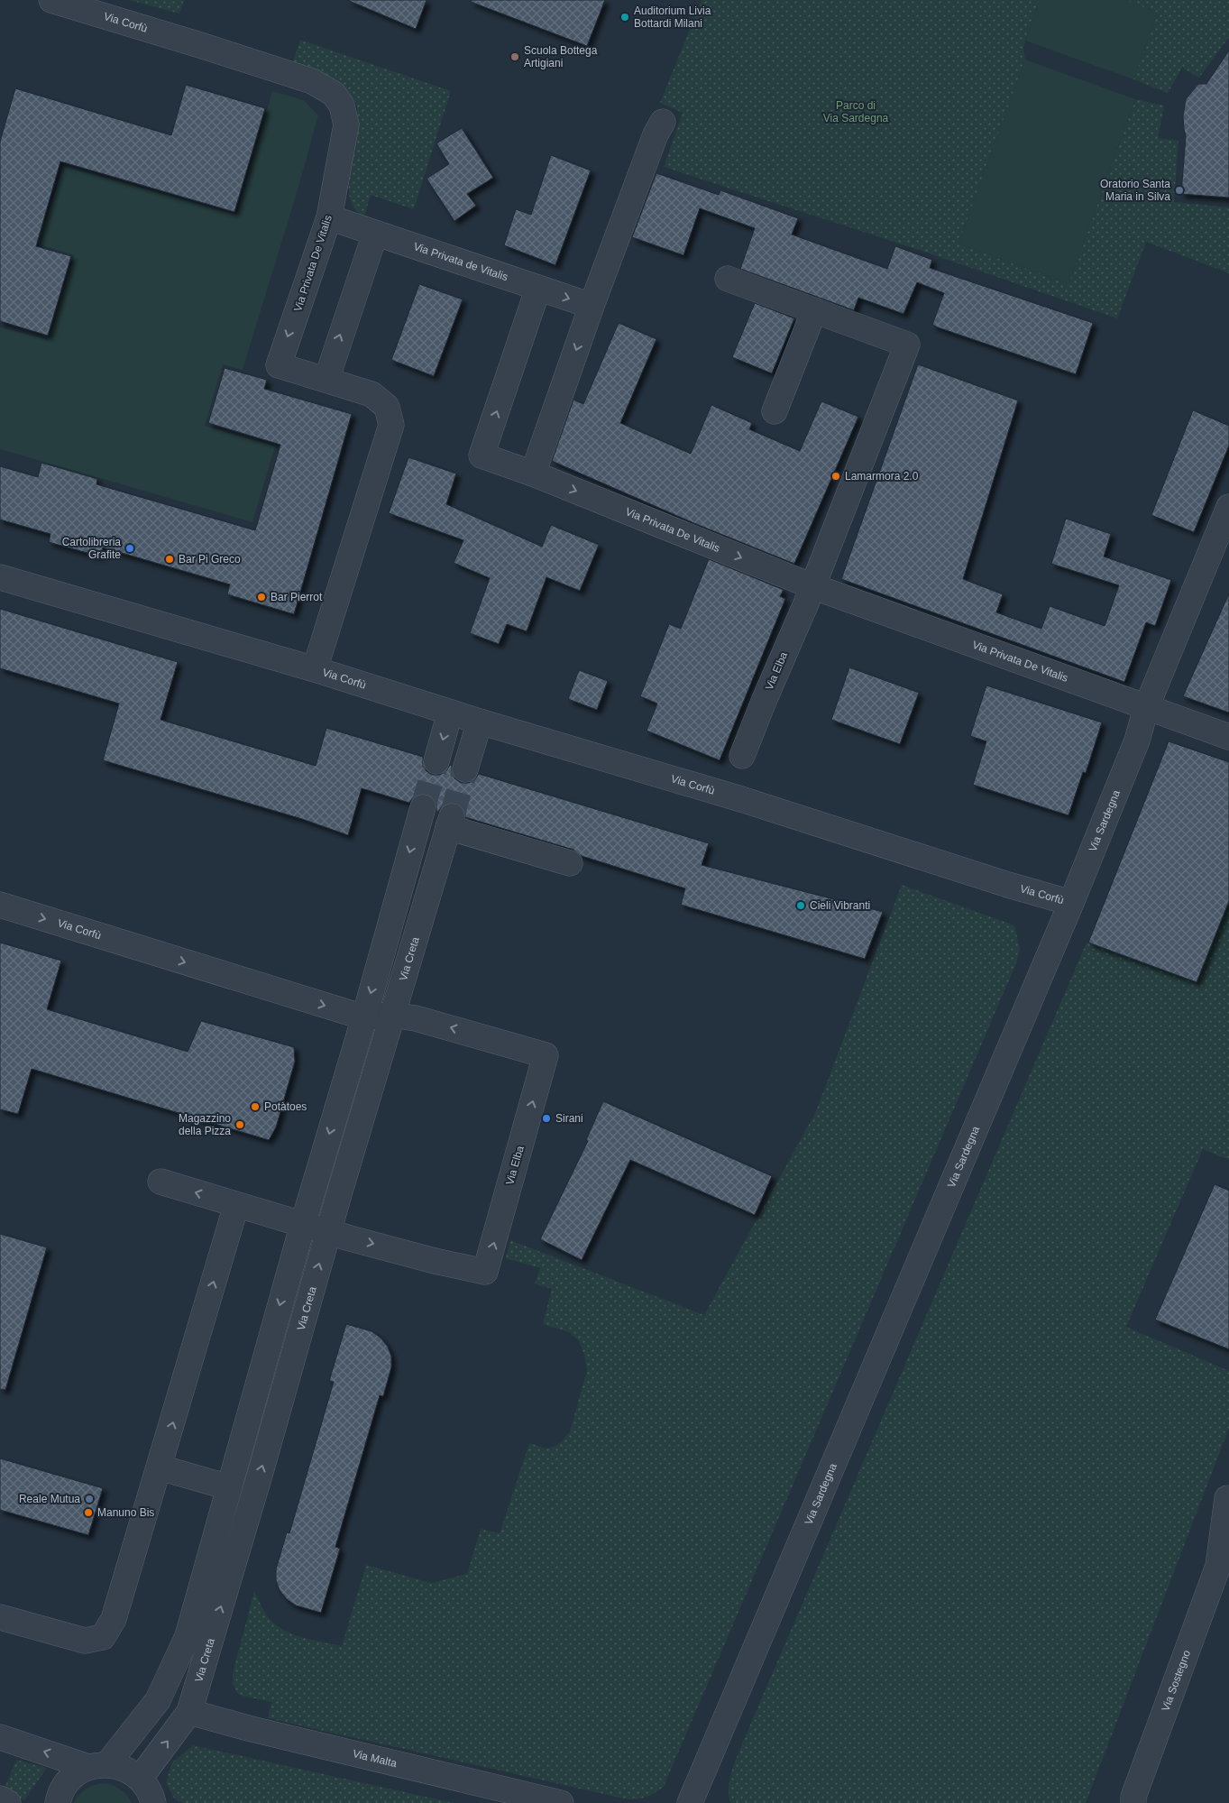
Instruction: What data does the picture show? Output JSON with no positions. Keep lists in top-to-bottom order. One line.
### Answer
{"streets":{"street":["Via Corfù","Via Privata de Vitalis","Via Privata De Vitalis","Via Elba","Via Sardegna","Via Creta","Via Sostegno","Via Malta"]},"crossings":[["Via Corfù","Via Privata De Vitalis"],["Via Corfù","Via Elba"],["Via Corfù","Via Sardegna"],["Via Corfù","Via Creta"],["Via Privata de Vitalis","Via Privata De Vitalis"],["Via Privata De Vitalis","Via Elba"],["Via Privata De Vitalis","Via Sardegna"],["Via Elba","Via Creta"],["Via Creta","Via Malta"]],"parks":["Parco di Via Sardegna"],"places":["Auditorium Livia Bottardi Milani","Scuola Bottega Artigiani","Oratorio Santa Maria in Silva","Lamarmora 2.0","Cartolibreria Grafite","Bar Pi Greco","Bar Pierrot","Cieli Vibranti","Potàtoes","Sirani","Magazzino della Pizza","Reale Mutua","Manuno Bis"]}
